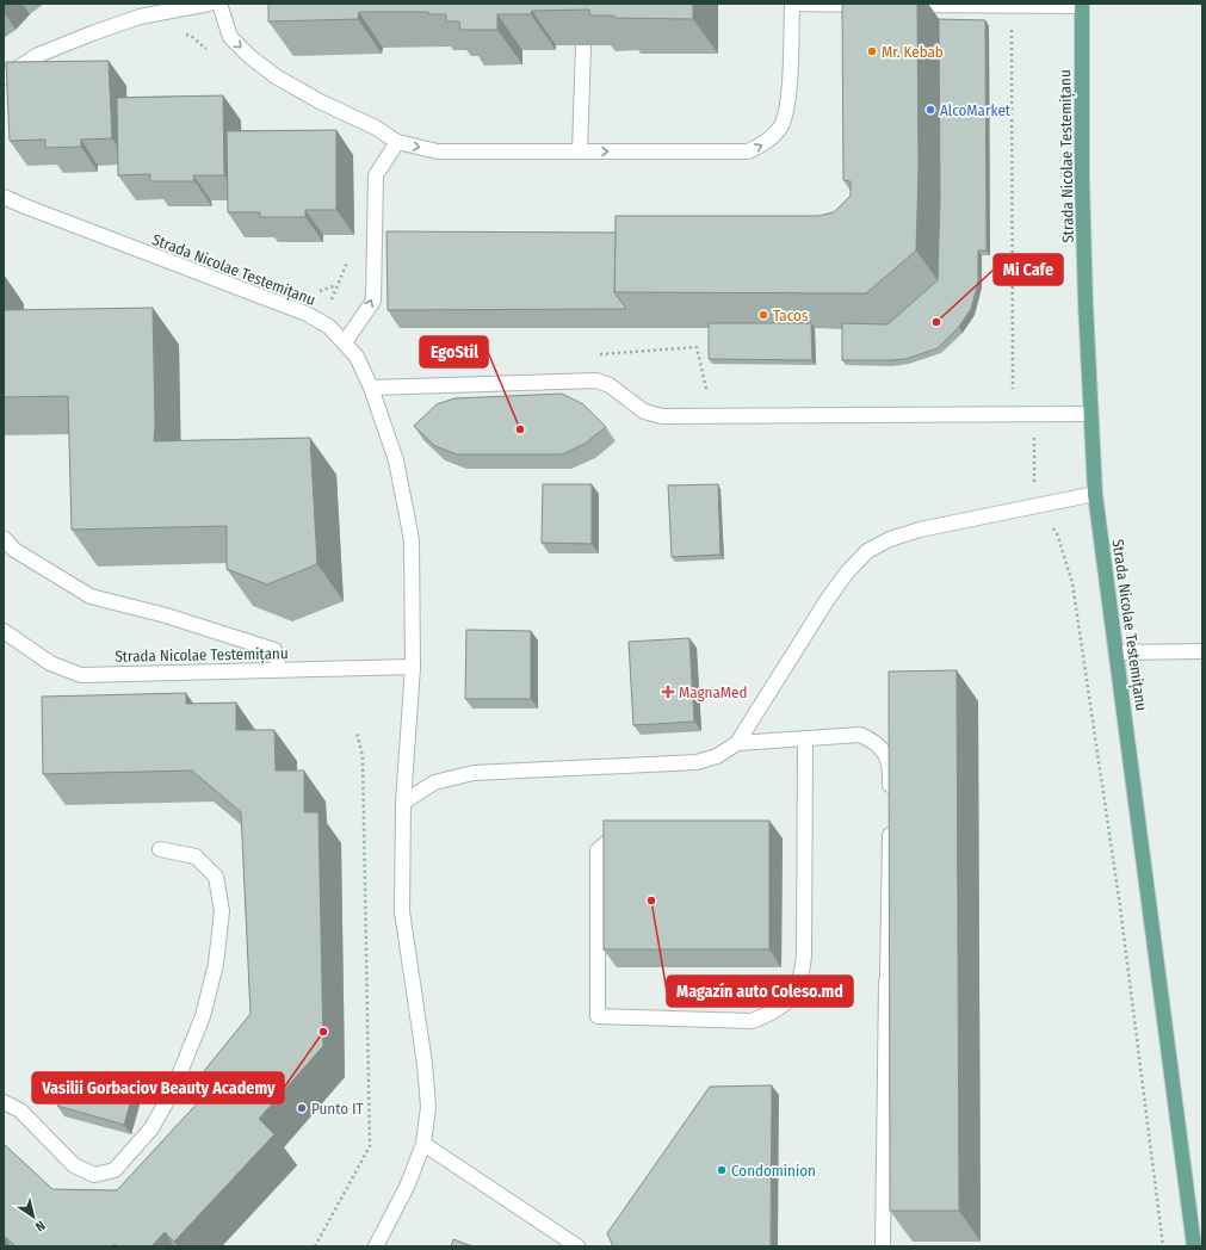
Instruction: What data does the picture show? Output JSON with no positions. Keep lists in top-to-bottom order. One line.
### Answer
{"streets":{"main road":["Strada Nicolae Testemițanu"]},"places":{"other":["Mr. Kebab","AlcoMarket","Tacos","Mi Cafe","EgoStil","Magazín auto Coleso.md","Vasilii Gorbaciov Beauty Academy","Punto IT","Condominion"],"health":["MagnaMed"]},"north":"bottom right"}
